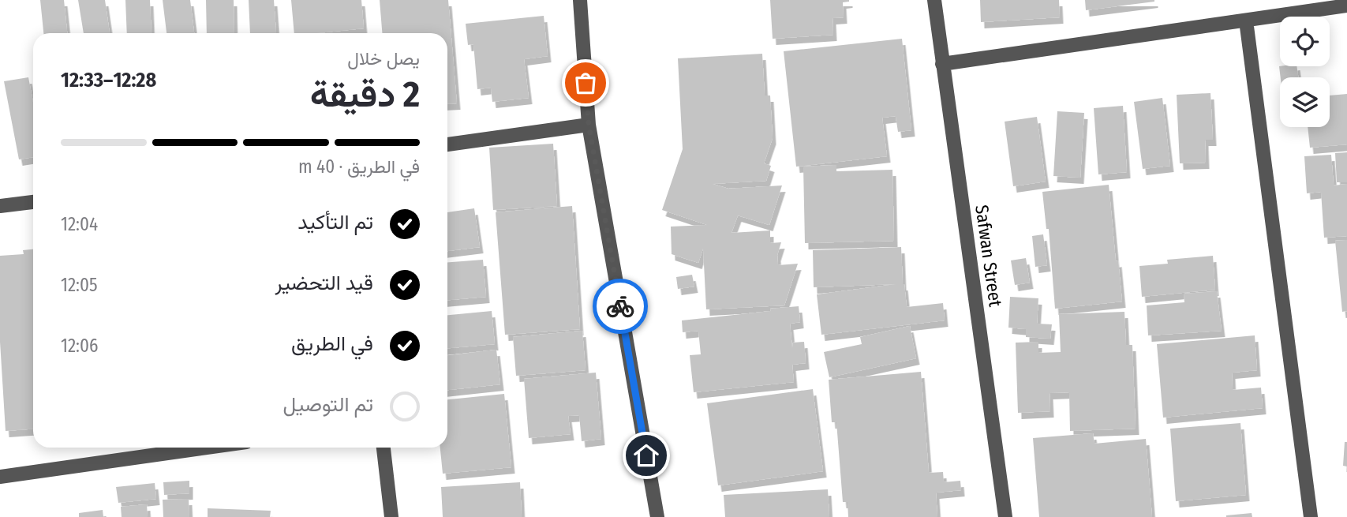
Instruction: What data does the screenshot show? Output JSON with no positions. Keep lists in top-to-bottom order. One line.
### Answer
{"streets":{"street":["Safwan Street"]},"page":{"heading":["2 دقيقة","يصل خلال","12:28–12:33"],"bar":"في الطريق · 40 m","list":[["تم التأكيد","12:04"],["قيد التحضير","12:05"],["في الطريق","12:06"],"تم التوصيل"]}}
